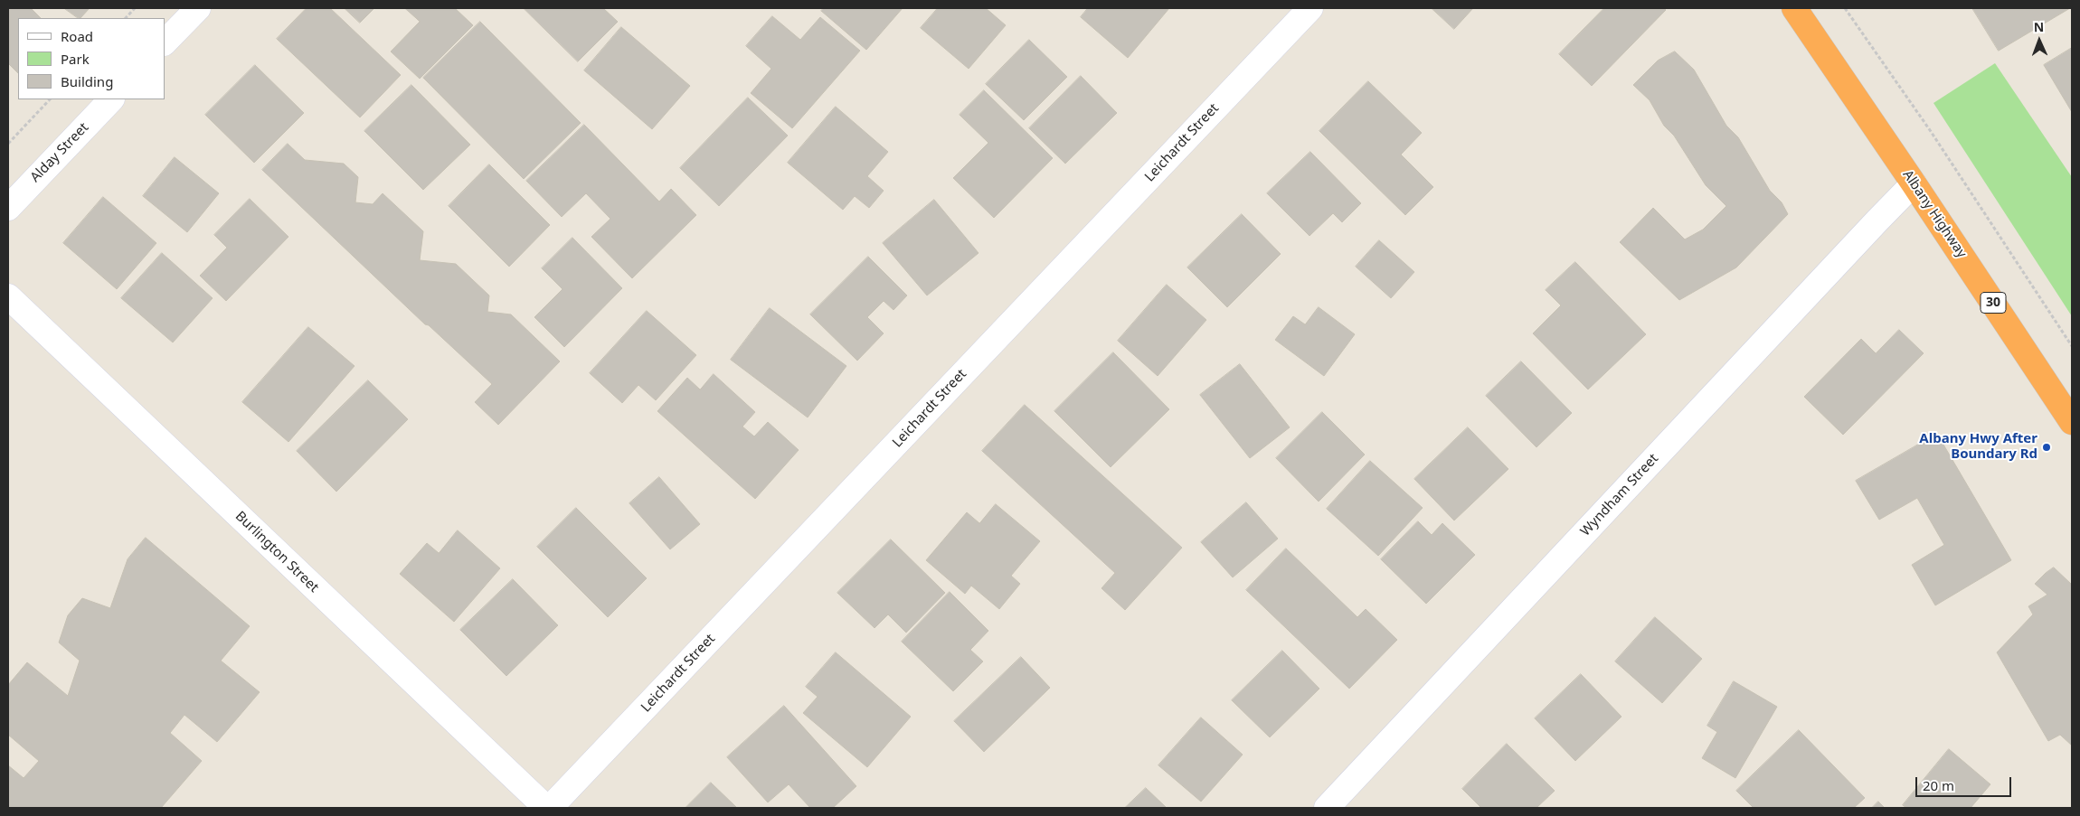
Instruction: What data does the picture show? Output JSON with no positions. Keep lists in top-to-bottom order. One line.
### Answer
{"streets":{"highway":["Albany Highway","30"],"street":["Leichardt Street","Alday Street","Wyndham Street","Burlington Street"]},"crossings":[["Albany Highway","Wyndham Street"]],"places":["Albany Hwy After Boundary Rd"],"legend":["Road","Park","Building"],"scale_bar":"20 m","north":"top"}
